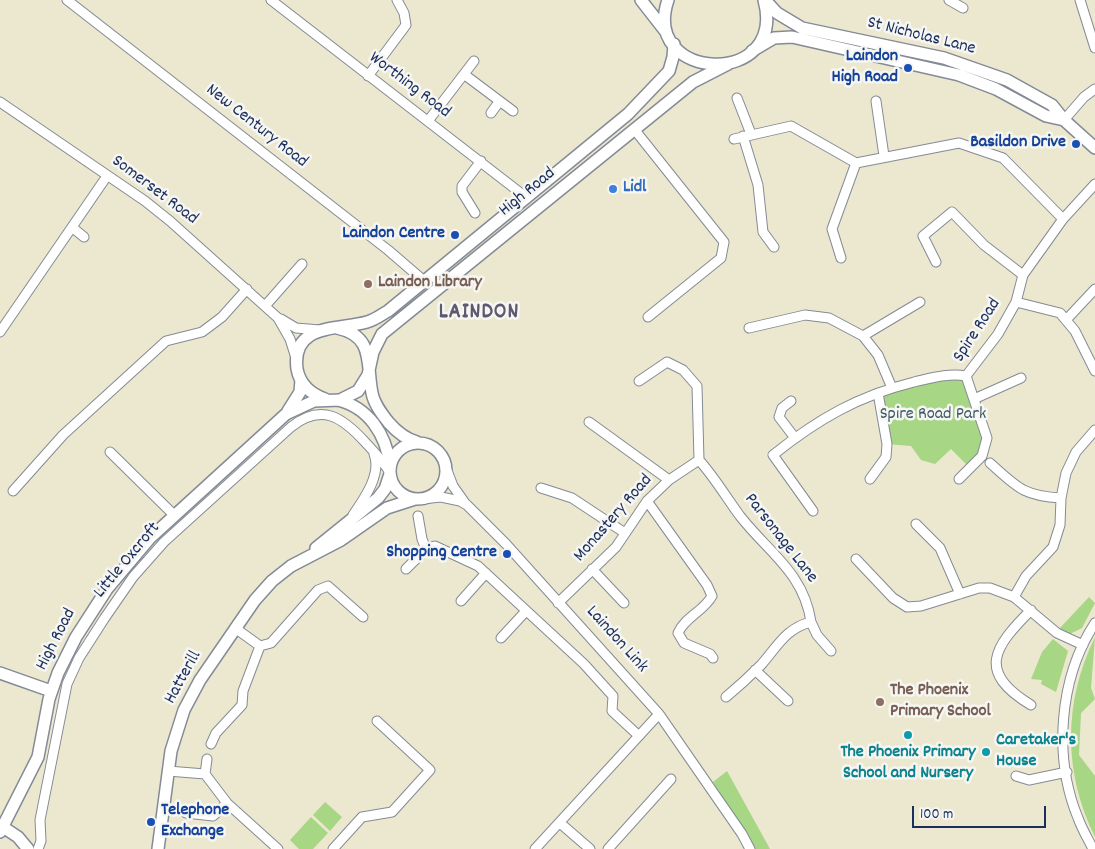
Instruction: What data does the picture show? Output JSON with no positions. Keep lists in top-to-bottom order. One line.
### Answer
{"streets":{"street":["St Nicholas Lane","Worthing Road","New Century Road","Somerset Road","High Road","Spire Road","Monastery Road","Parsonage Lane","Little Oxcroft","Laindon Link","Hatterill"]},"crossings":[["St Nicholas Lane","High Road"],["Worthing Road","High Road"],["New Century Road","High Road"],["Somerset Road","High Road"],["Monastery Road","Parsonage Lane"],["Monastery Road","Laindon Link"],["Little Oxcroft","Laindon Link"],["Little Oxcroft","Hatterill"],["Laindon Link","Hatterill"]],"districts":["LAINDON"],"parks":["Spire Road Park"],"places":["Laindon High Road","Basildon Drive","Lidl","Laindon Centre","Laindon Library","Shopping Centre","The Phoenix Primary School","The Phoenix Primary School and Nursery","Caretaker's House","Telephone Exchange"],"scale_bar":"100 m"}
